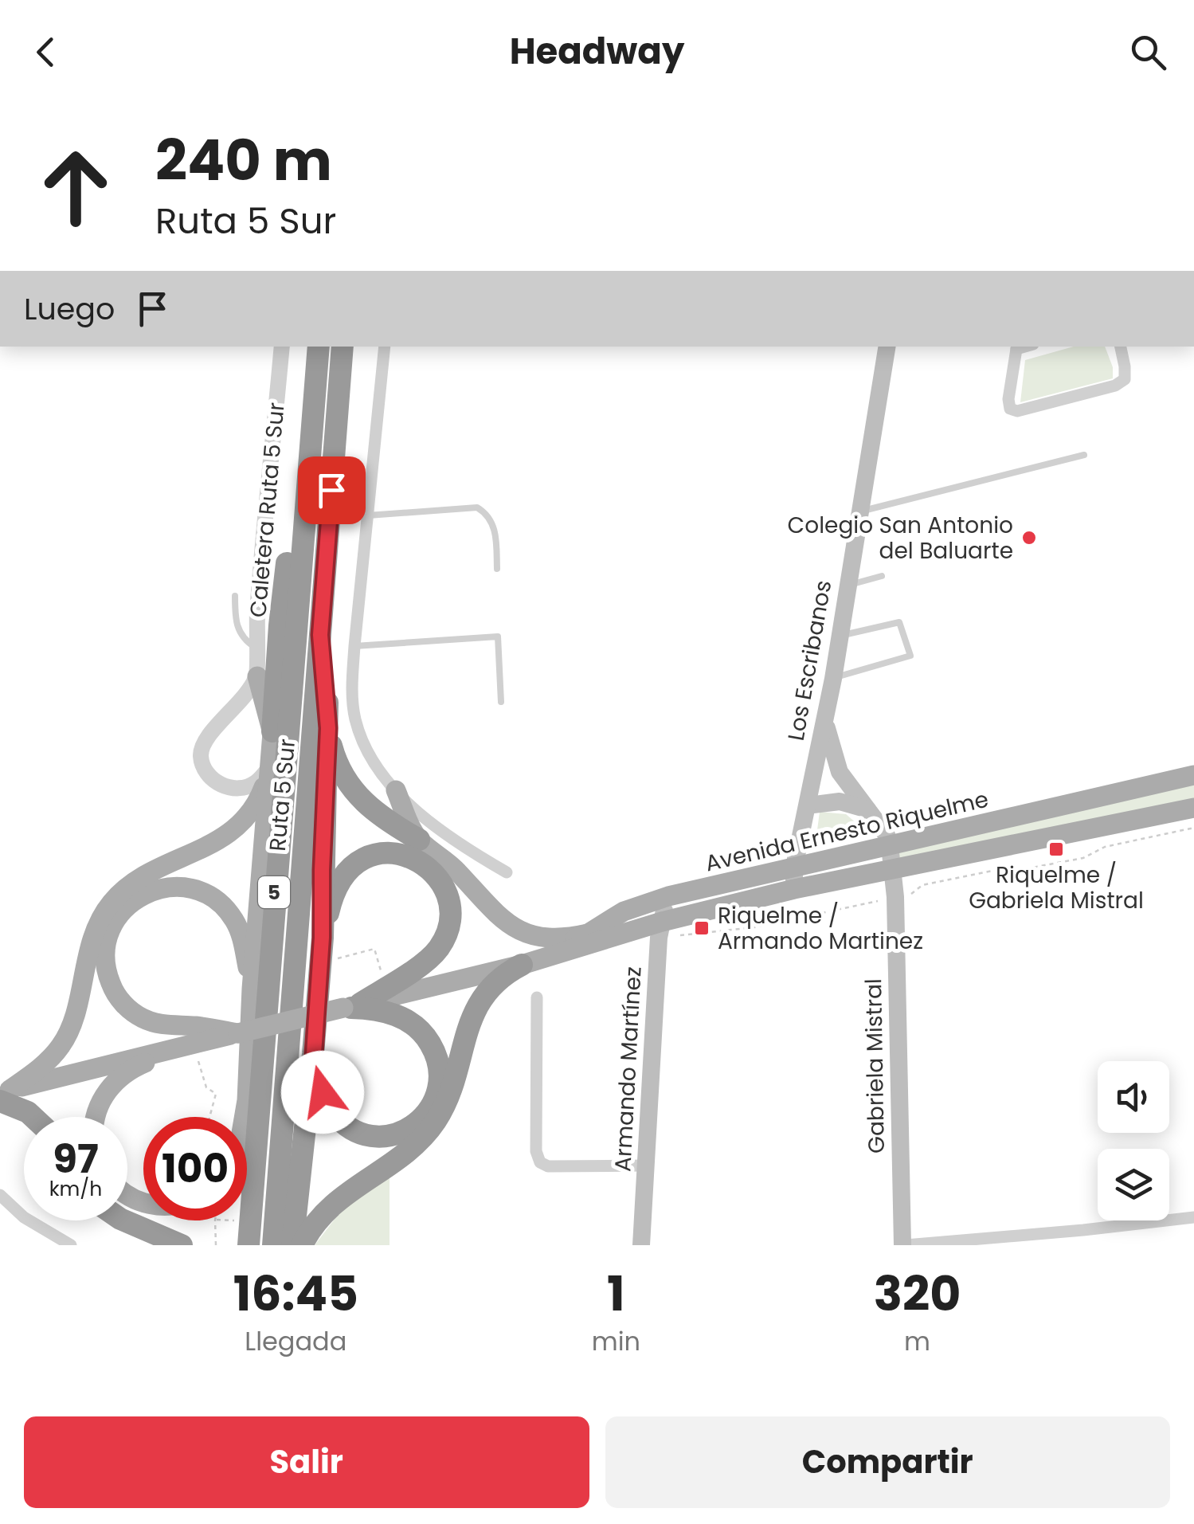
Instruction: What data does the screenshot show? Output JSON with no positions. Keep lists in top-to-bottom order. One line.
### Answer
{"streets":{"highway":["Ruta 5 Sur","5"],"main road":["Los Escribanos","Avenida Ernesto Riquelme","Gabriela Mistral","Armando Martínez"],"street":["Caletera Ruta 5 Sur"]},"crossings":[["Los Escribanos","Avenida Ernesto Riquelme"],["Los Escribanos","Gabriela Mistral"],["Avenida Ernesto Riquelme","Gabriela Mistral"],["Avenida Ernesto Riquelme","Armando Martínez"]],"places":{"other":["Colegio San Antonio del Baluarte"],"transit":["Riquelme / Gabriela Mistral","Riquelme / Armando Martinez"]},"page":{"header":"Headway","turn":["240 m","Ruta 5 Sur"],"then":"Luego","speed":"97 km/h","limit":"100","eta":["16:45","Llegada","1","min","320","m"],"buttons":["Salir","Compartir"]}}
